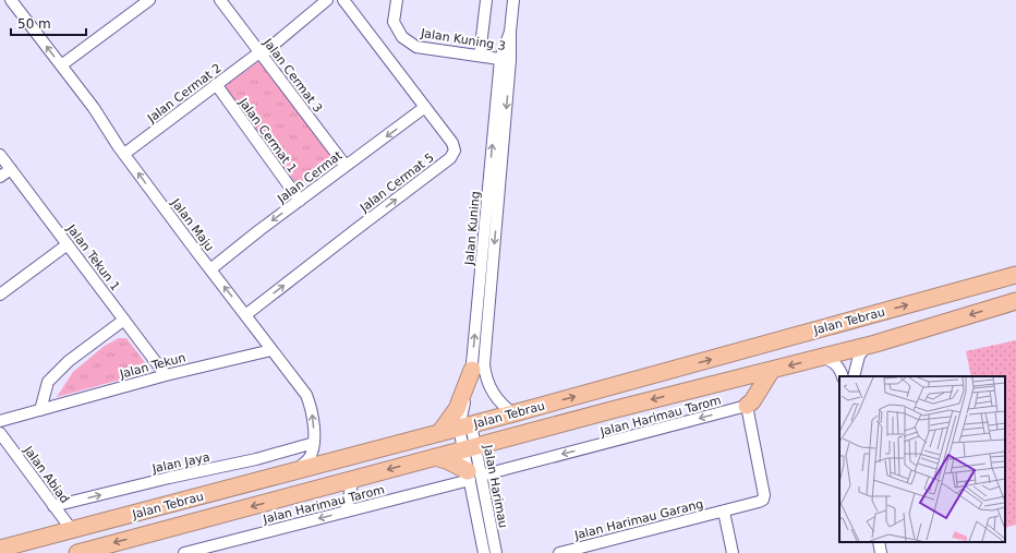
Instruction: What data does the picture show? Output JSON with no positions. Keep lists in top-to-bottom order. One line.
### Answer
{"streets":{"highway":["Jalan Tebrau"],"street":["Jalan Kuning 3","Jalan Cermat 3","Jalan Cermat 2","Jalan Cermat 1","Jalan Cermat","Jalan Cermat 5","Jalan Maju","Jalan Kuning","Jalan Tekun 1","Jalan Tekun","Jalan Harimau Tarom","Jalan Jaya","Jalan Abiad","Jalan Harimau","Jalan Harimau Garang"]},"crossings":[["Jalan Kuning 3","Jalan Kuning"],["Jalan Cermat 3","Jalan Cermat 2"],["Jalan Cermat 3","Jalan Cermat"],["Jalan Cermat 2","Jalan Cermat 1"],["Jalan Cermat 2","Jalan Maju"],["Jalan Cermat 1","Jalan Cermat"],["Jalan Cermat","Jalan Cermat 5"],["Jalan Cermat","Jalan Maju"],["Jalan Cermat 5","Jalan Maju"],["Jalan Maju","Jalan Tebrau"],["Jalan Maju","Jalan Tekun"],["Jalan Maju","Jalan Jaya"],["Jalan Kuning","Jalan Tebrau"],["Jalan Kuning","Jalan Harimau"],["Jalan Tekun 1","Jalan Tekun"],["Jalan Tebrau","Jalan Abiad"],["Jalan Tebrau","Jalan Harimau"],["Jalan Harimau Tarom","Jalan Harimau"],["Jalan Harimau Tarom","Jalan Harimau Garang"],["Jalan Jaya","Jalan Abiad"]],"one_way":["Jalan Cermat","Jalan Cermat 5","Jalan Maju","Jalan Harimau Tarom","Jalan Jaya"],"scale_bar":"50 m"}
